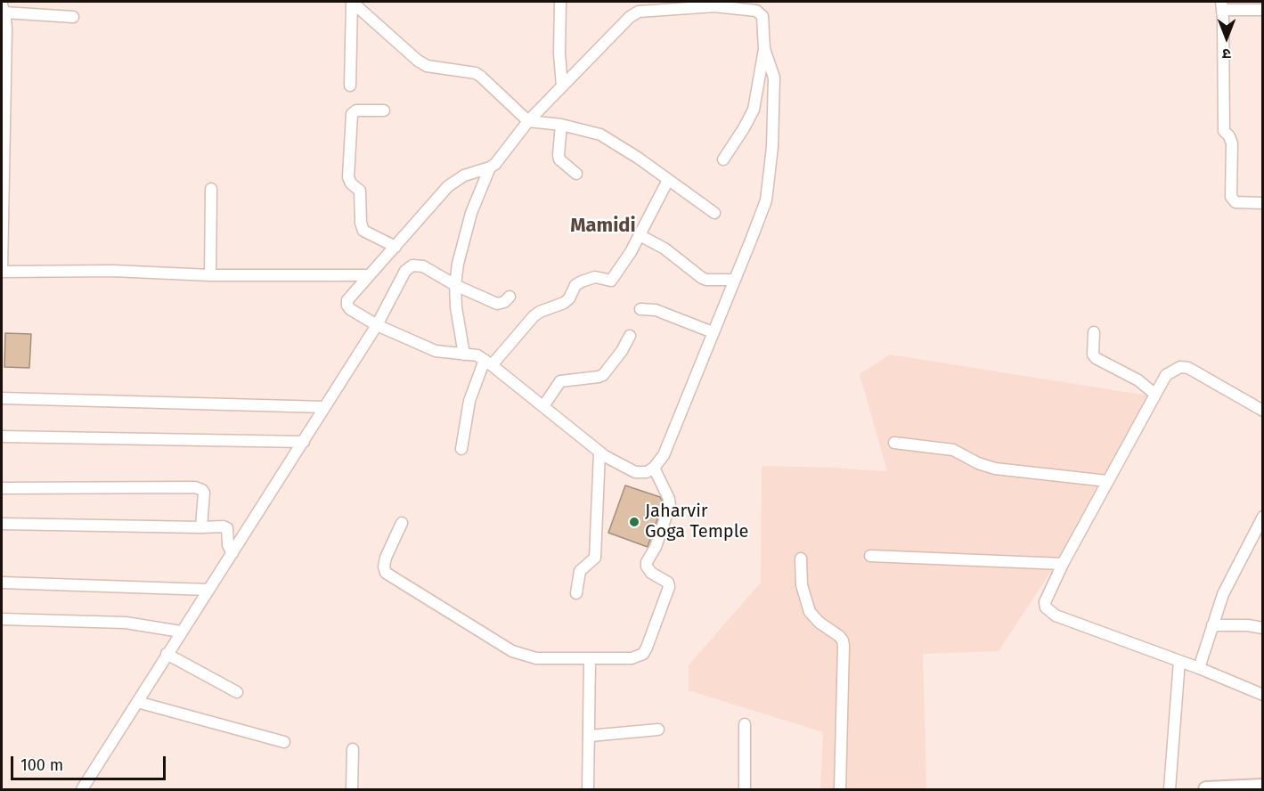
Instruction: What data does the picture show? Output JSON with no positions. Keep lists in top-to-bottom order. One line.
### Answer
{"districts":["Mamidi"],"places":["Jaharvir Goga Temple"],"scale_bar":"100 m","north":"bottom"}
